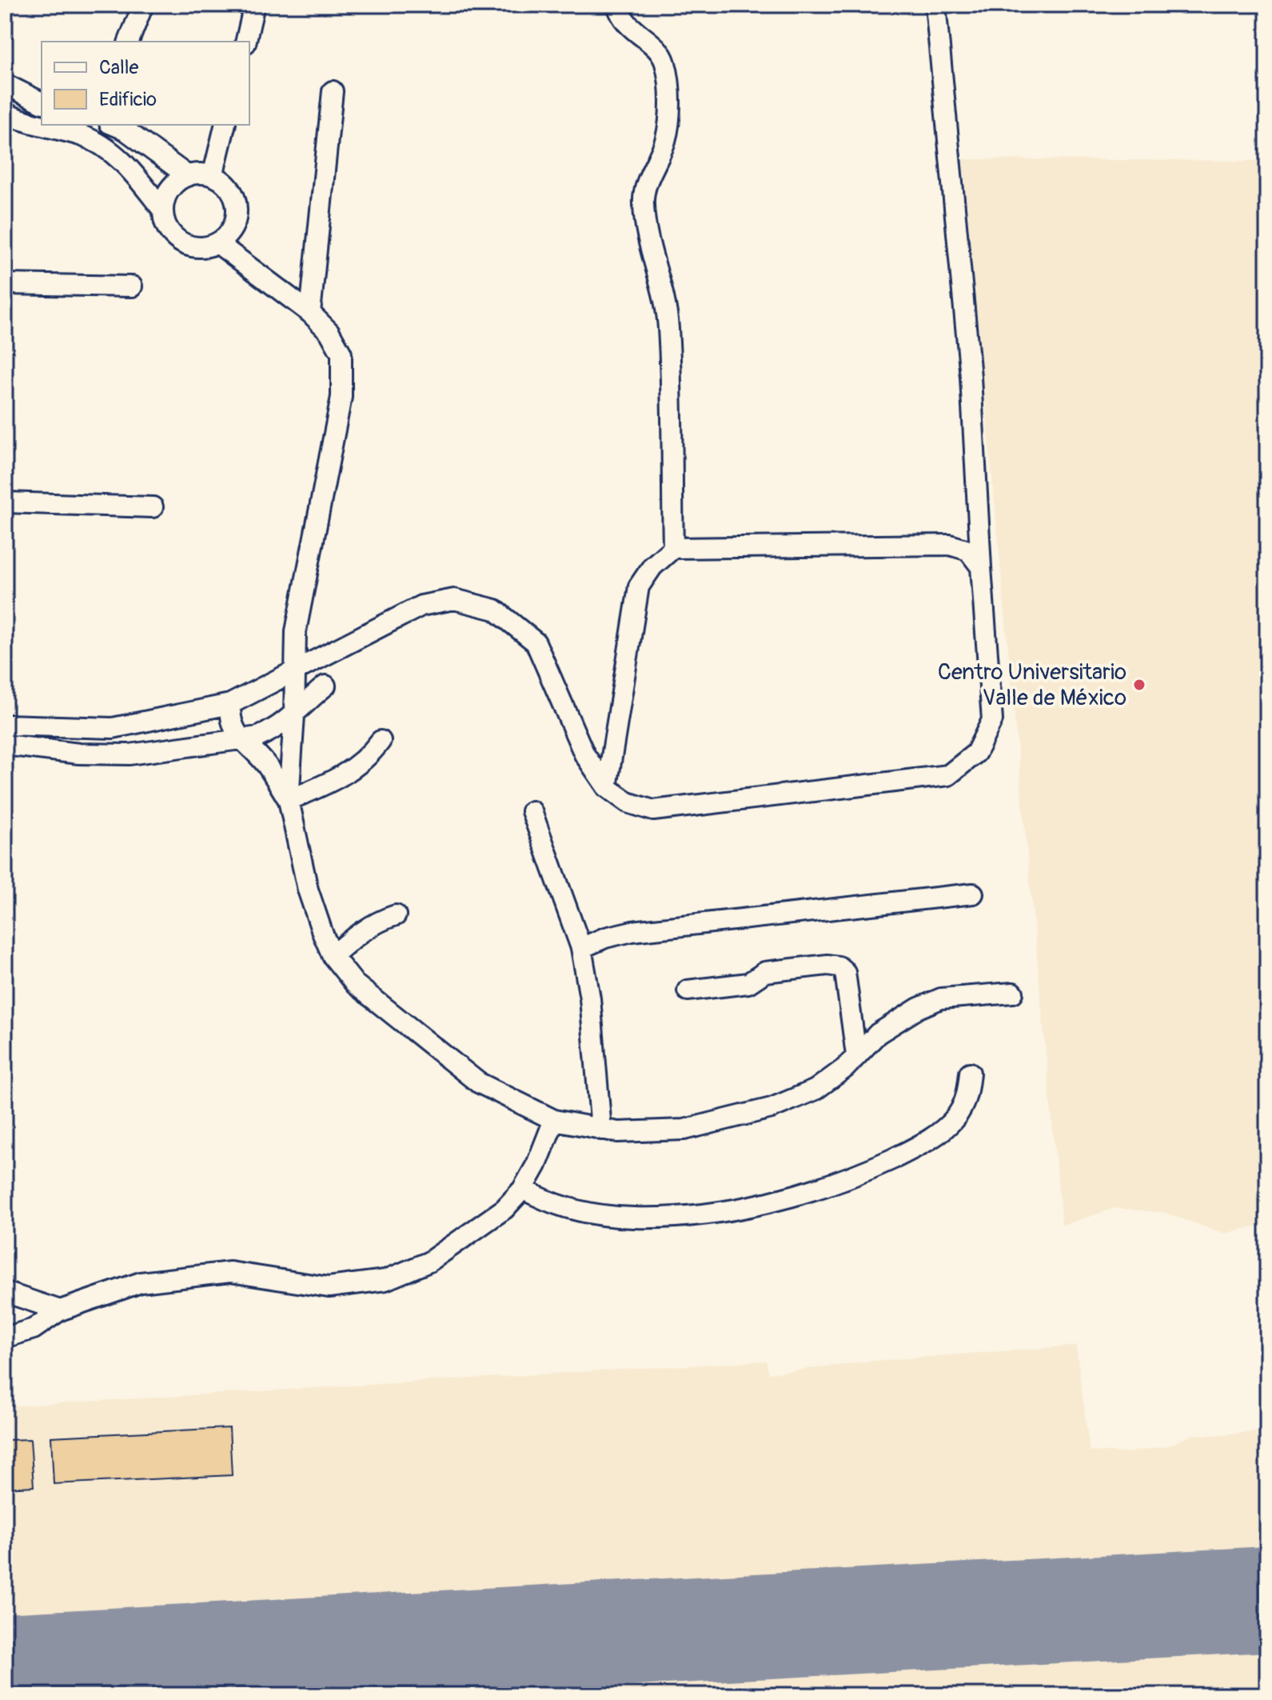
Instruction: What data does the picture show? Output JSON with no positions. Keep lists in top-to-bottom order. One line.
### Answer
{"places":["Centro Universitario Valle de México"],"legend":["Calle","Edificio"]}
